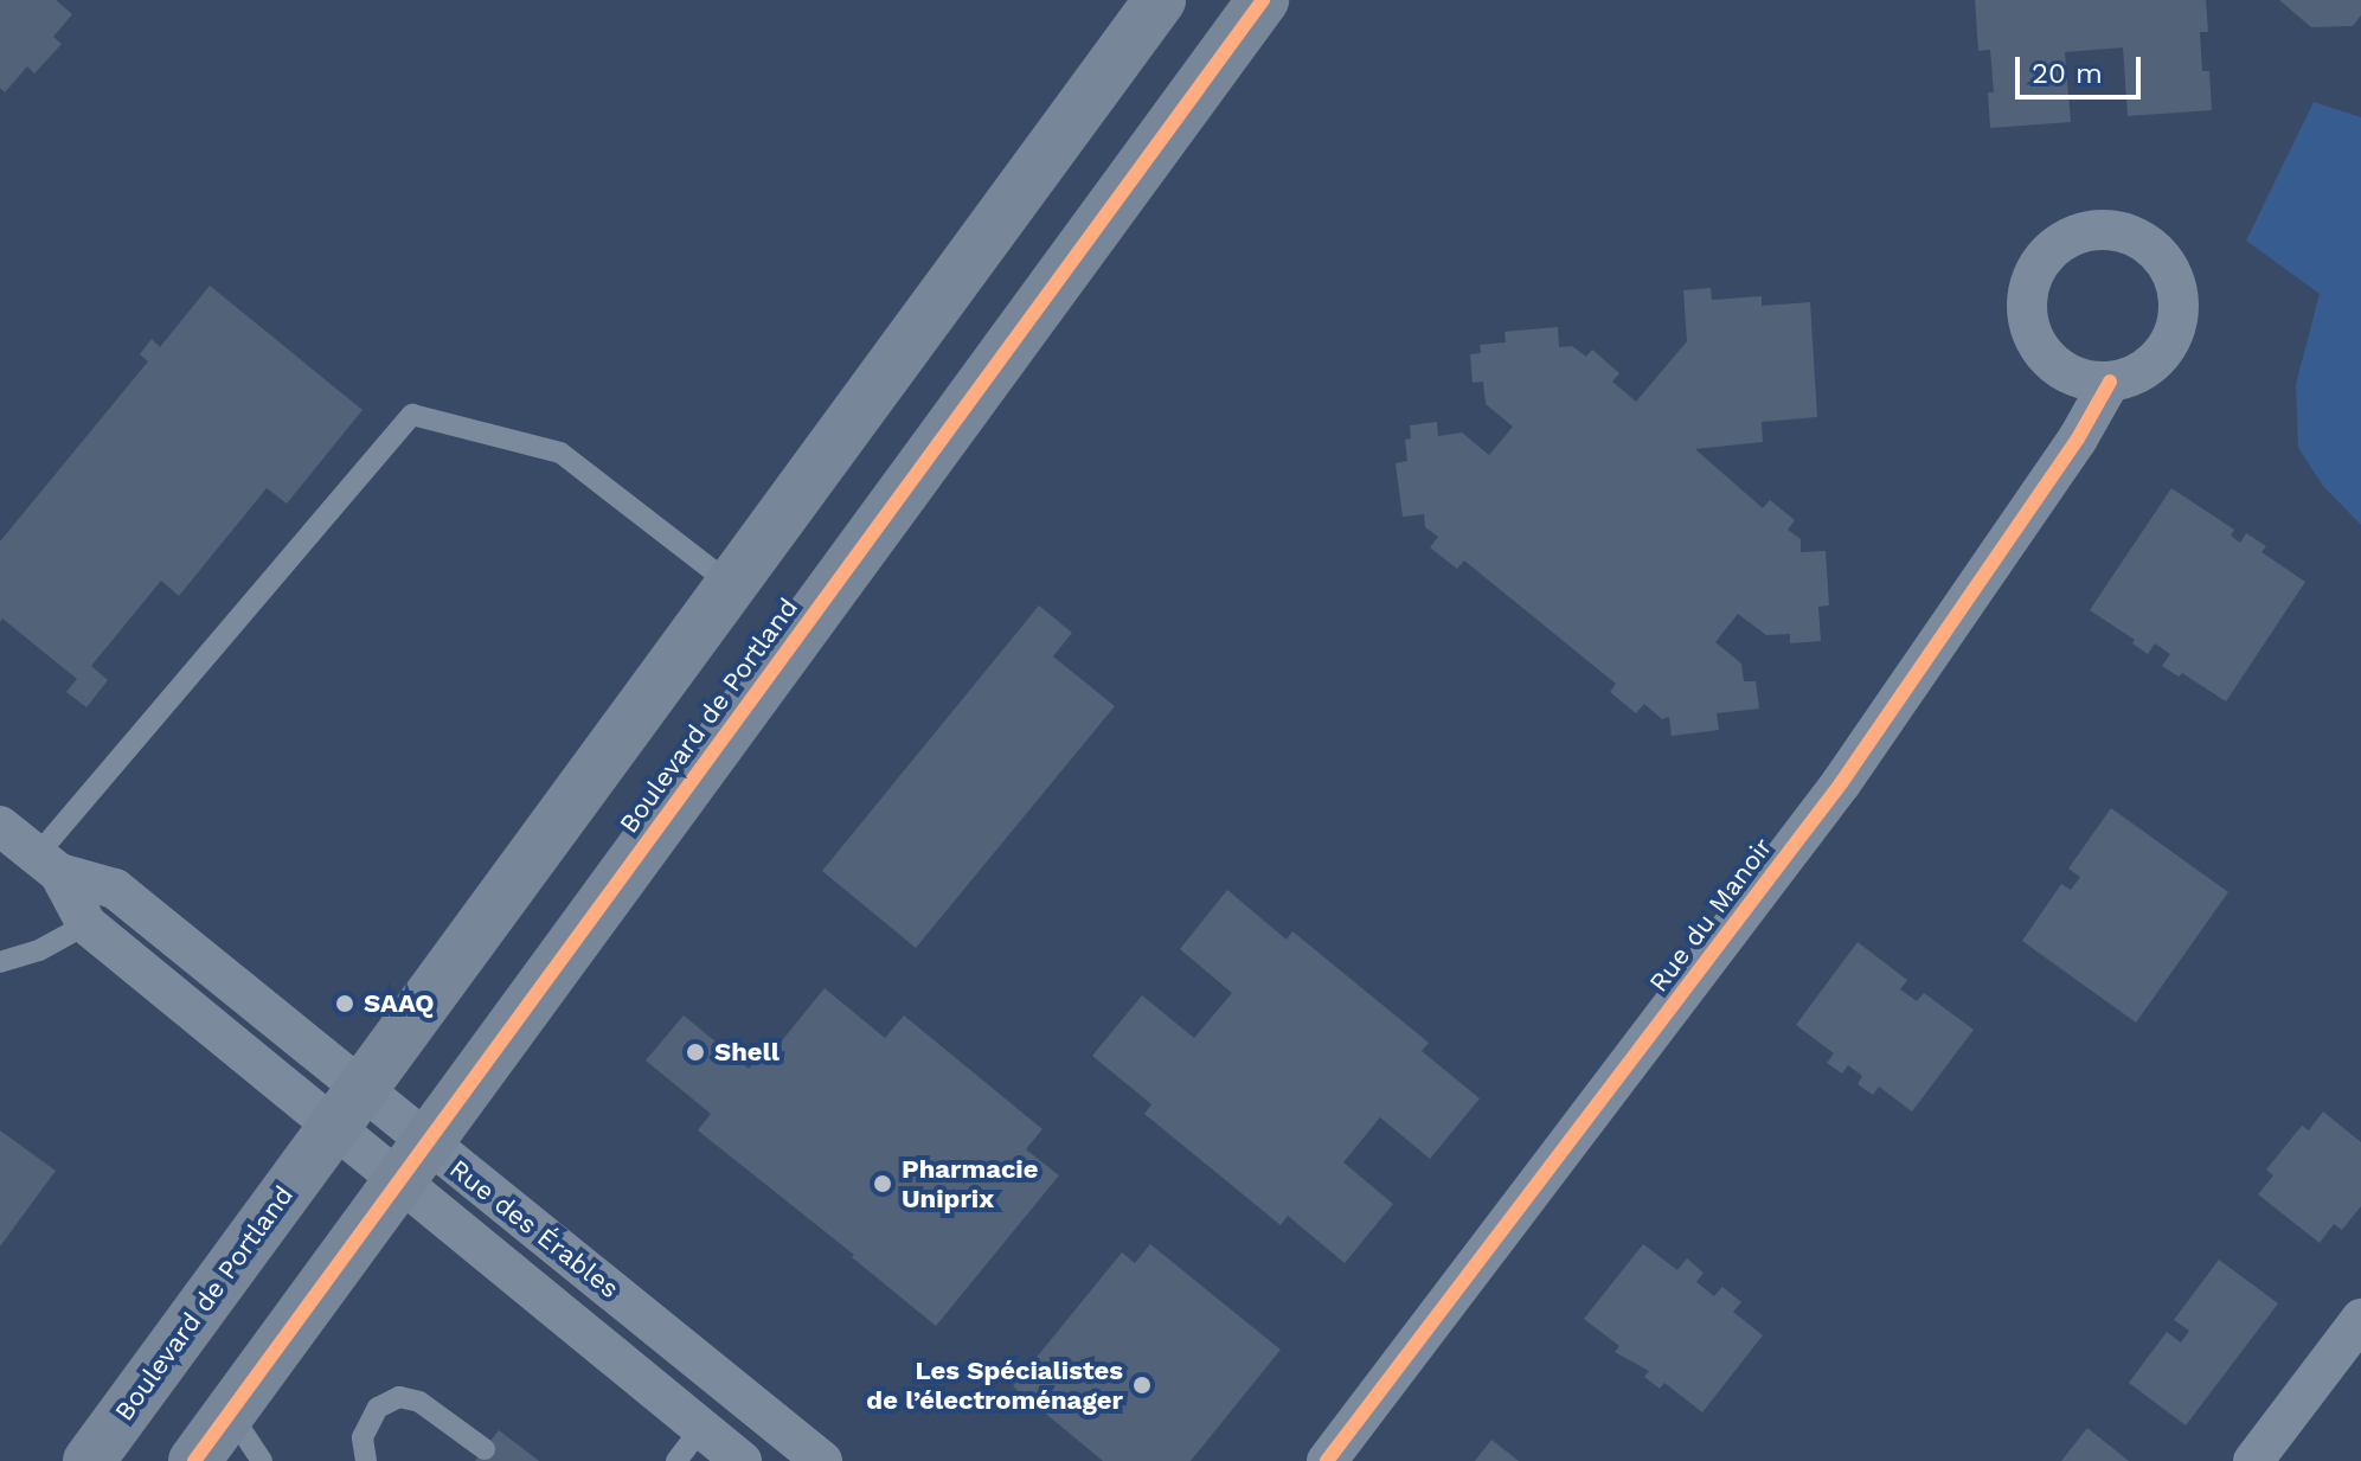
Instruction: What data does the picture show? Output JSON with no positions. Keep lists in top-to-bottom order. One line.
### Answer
{"streets":{"main road":["Boulevard de Portland"],"street":["Rue du Manoir","Rue des Érables"]},"crossings":[["Boulevard de Portland","Rue des Érables"]],"places":["SAAQ","Shell","Pharmacie Uniprix","Les Spécialistes de l’électroménager"],"scale_bar":"20 m"}
